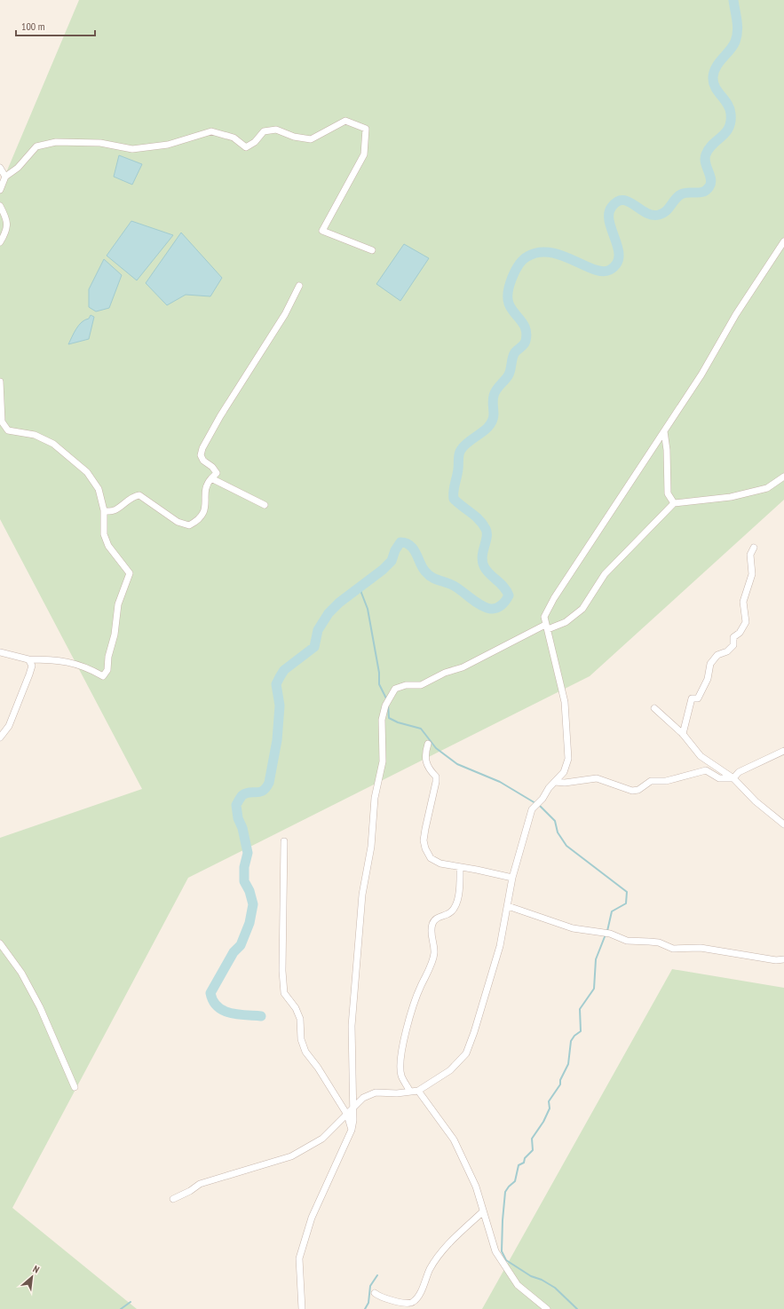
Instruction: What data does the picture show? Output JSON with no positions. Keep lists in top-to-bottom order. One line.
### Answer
{"scale_bar":"100 m","north":"top right"}
